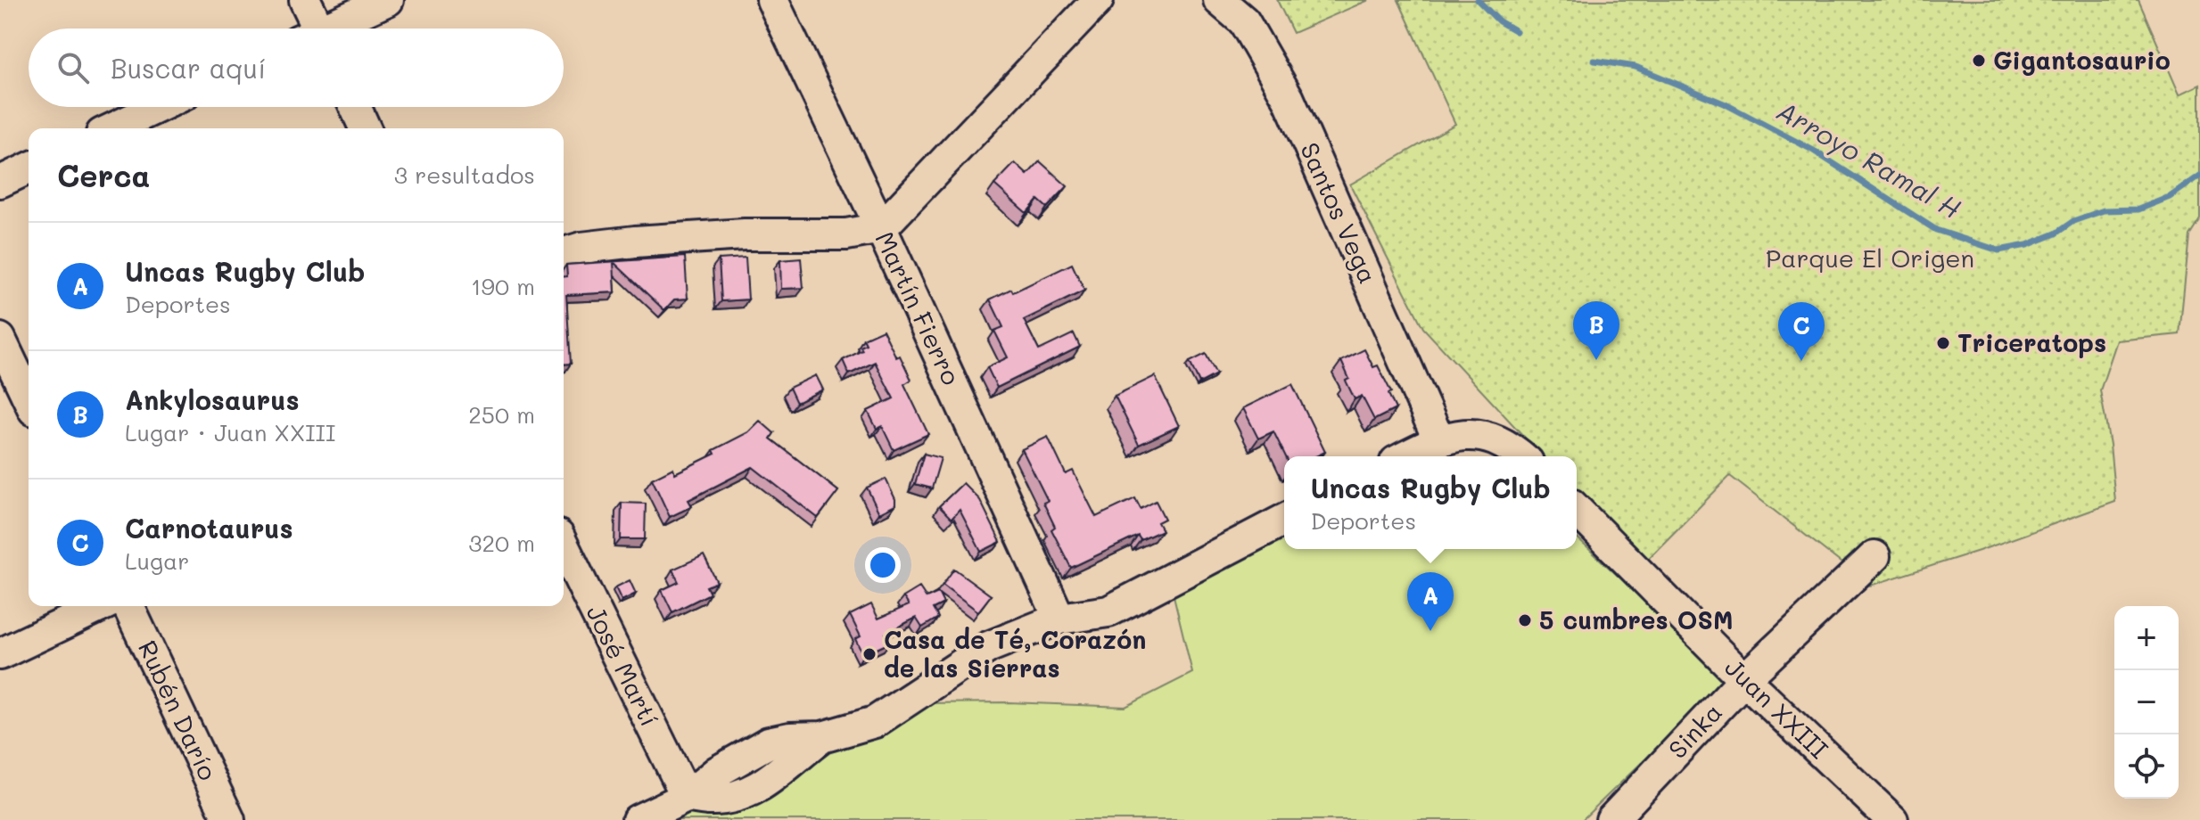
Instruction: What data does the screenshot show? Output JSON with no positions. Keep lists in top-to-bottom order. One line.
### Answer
{"streets":{"street":["Santos Vega","Martín Fierro","José Martí","Juan XXIII","Rubén Darío","Sinka"]},"crossings":[["Juan XXIII","Sinka"]],"water":["Arroyo Ramal H"],"parks":["Parque El Origen"],"places":["Gigantosaurio","Triceratops","5 cumbres OSM","Casa de Té, Corazón de las Sierras"],"page":{"search":"Buscar aquí","heading":["Cerca","3 resultados"],"list":[{"mark":"A","name":"Uncas Rugby Club","note":"Deportes","value":"190 m"},{"mark":"B","name":"Ankylosaurus","note":"Lugar · Juan XXIII","value":"250 m"},{"mark":"C","name":"Carnotaurus","note":"Lugar","value":"320 m"}],"pins":["B","C","A"],"popup":["Uncas Rugby Club","Deportes"],"map_buttons":["+","−"]}}
